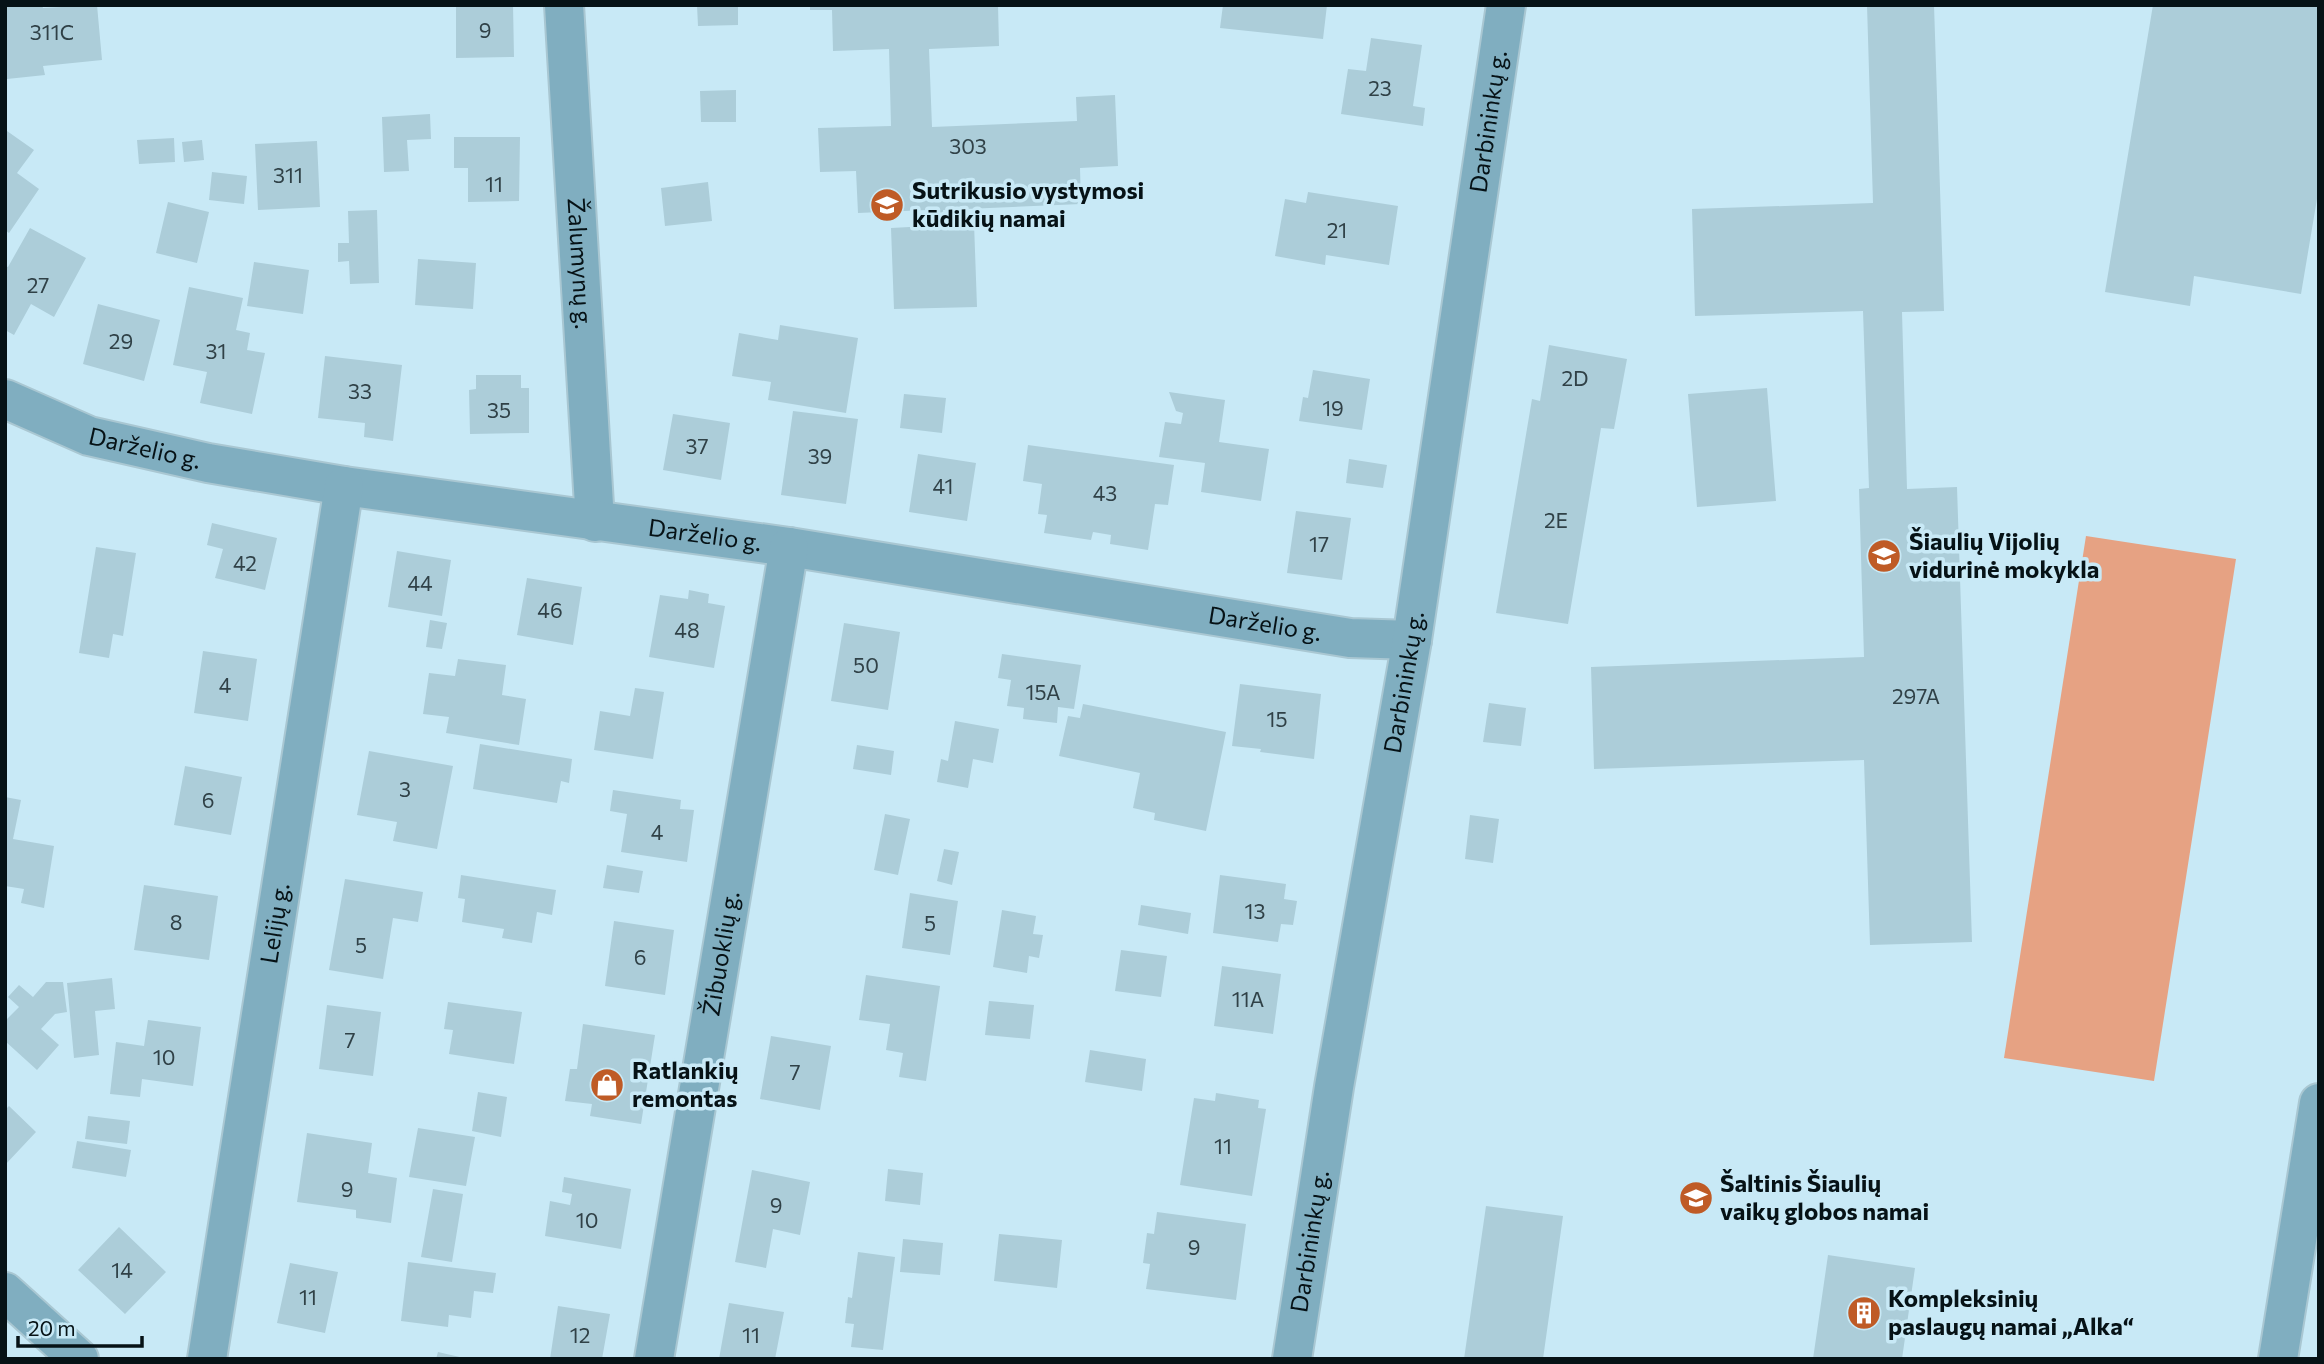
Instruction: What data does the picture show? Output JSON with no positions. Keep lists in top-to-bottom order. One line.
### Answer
{"streets":{"street":["Darbininkų g.","Žalumynų g.","Darželio g.","Lelijų g.","Žibuoklių g."]},"crossings":[["Darbininkų g.","Darželio g."],["Žalumynų g.","Darželio g."],["Darželio g.","Lelijų g."],["Darželio g.","Žibuoklių g."]],"places":{"school or university":["Sutrikusio vystymosi kūdikių namai","Šiaulių Vijolių vidurinė mokykla","Šaltinis Šiaulių vaikų globos namai"],"shop":["Ratlankių remontas"],"building":["Kompleksinių paslaugų namai „Alka“"]},"house_numbers":["9","311C","23","303","311","11","21","27","29","31","2D","33","19","35","37","39","41","43","2E","17","42","44","46","48","50","4","15A","297A","15","3","6","4","13","8","5","5","6","11A","7","10","7","11","9","9","10","9","14","11","12","11"],"scale_bar":"20 m"}
